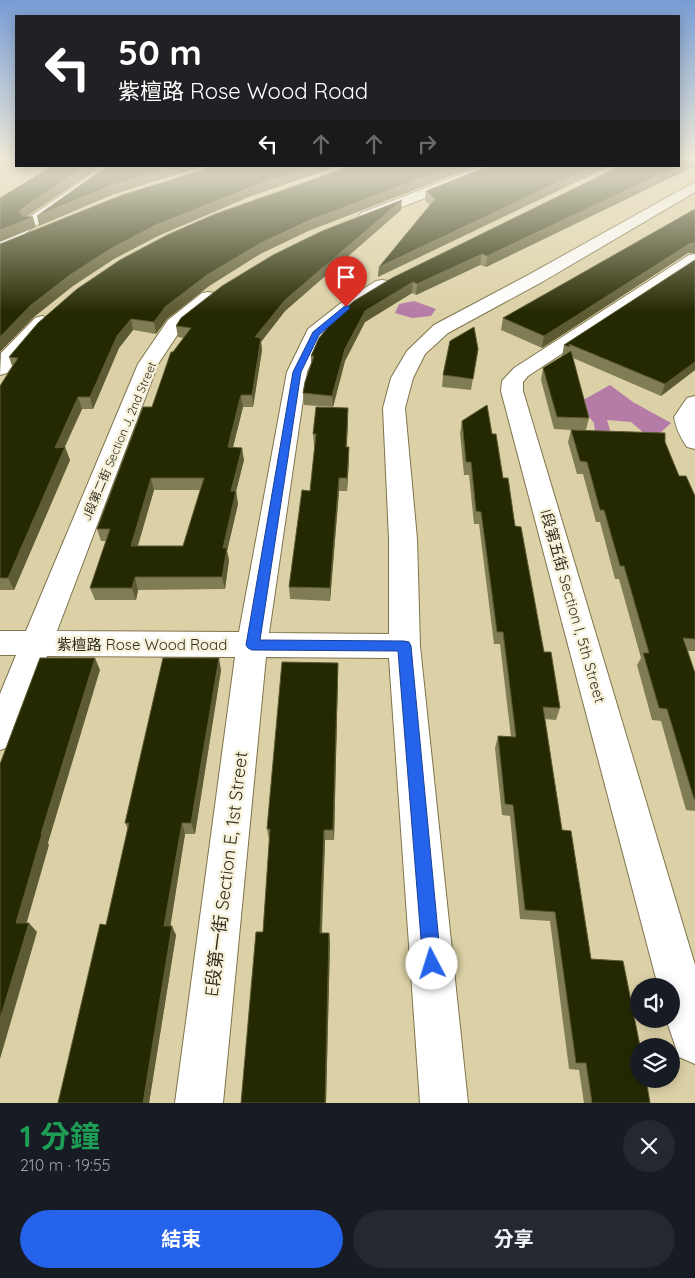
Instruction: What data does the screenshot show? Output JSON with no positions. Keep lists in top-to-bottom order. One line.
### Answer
{"streets":{"street":["J段第二街 Section J, 2nd Street","I段第五街 Section I, 5th Street","紫檀路 Rose Wood Road","E段第一街 Section E, 1st Street"]},"crossings":[["J段第二街 Section J, 2nd Street","紫檀路 Rose Wood Road"],["紫檀路 Rose Wood Road","E段第一街 Section E, 1st Street"]],"page":{"turn":["50 m","紫檀路 Rose Wood Road"],"heading":["1 分鐘","210 m · 19:55"],"buttons":["結束","分享"]}}
